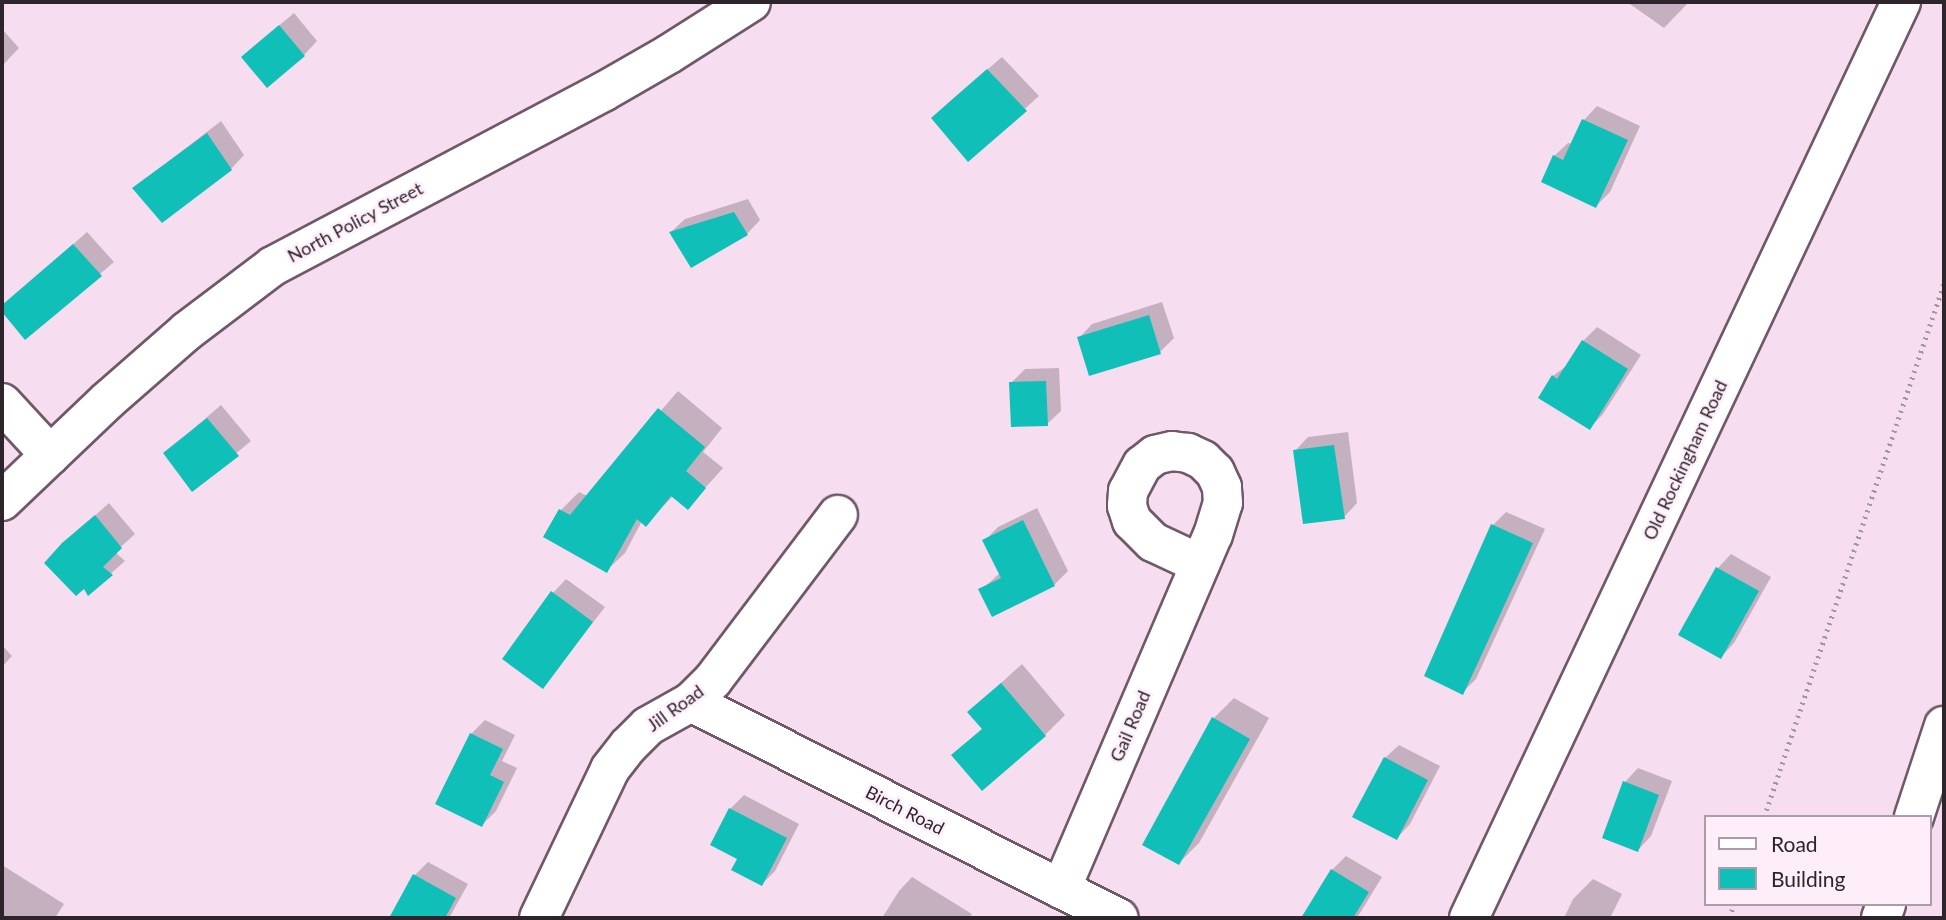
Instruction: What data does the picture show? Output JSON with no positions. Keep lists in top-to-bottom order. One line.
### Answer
{"streets":{"street":["North Policy Street","Old Rockingham Road","Jill Road","Gail Road","Birch Road"]},"crossings":[["Jill Road","Birch Road"],["Gail Road","Birch Road"]],"legend":["Road","Building"]}
